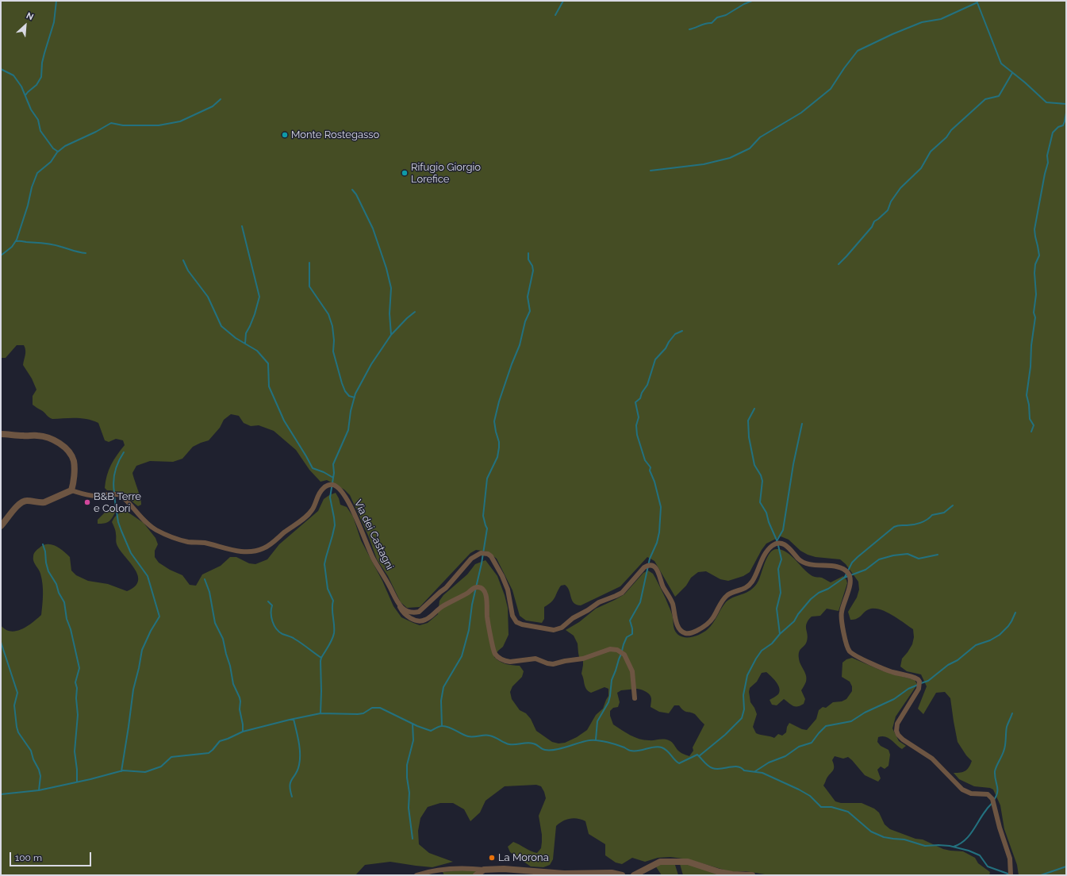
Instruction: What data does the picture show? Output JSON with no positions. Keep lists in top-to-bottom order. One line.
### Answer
{"streets":{"street":["Via dei Castagni"]},"places":["Monte Rostegasso","Rifugio Giorgio Lorefice","B&B Terre e Colori","La Morona"],"scale_bar":"100 m","north":"top right"}
